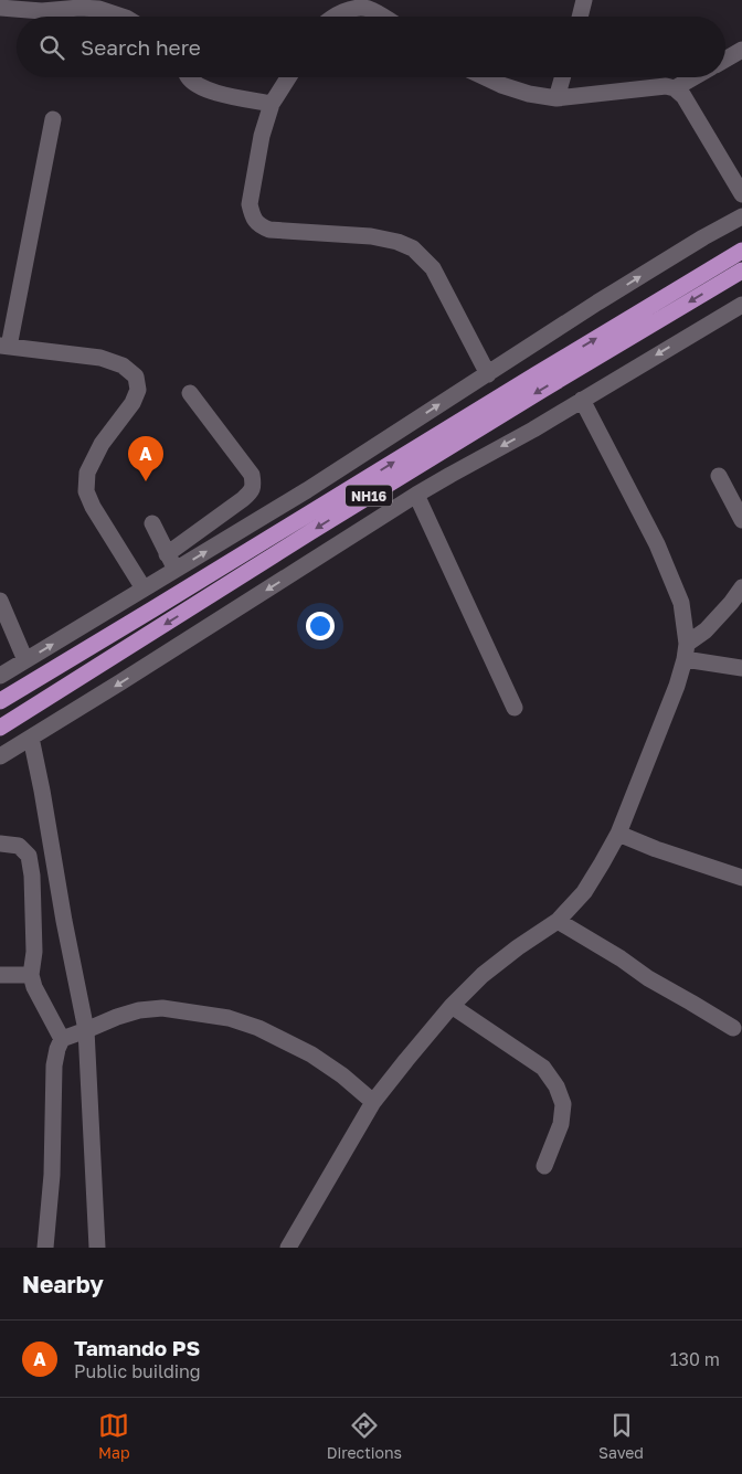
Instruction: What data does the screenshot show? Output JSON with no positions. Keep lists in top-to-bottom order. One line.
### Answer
{"streets":{"highway":["NH16"]},"page":{"search":"Search here","pins":"A","heading":"Nearby","list":[{"mark":"A","name":"Tamando PS","note":"Public building","value":"130 m"}],"nav":["Map","Directions","Saved"]}}
